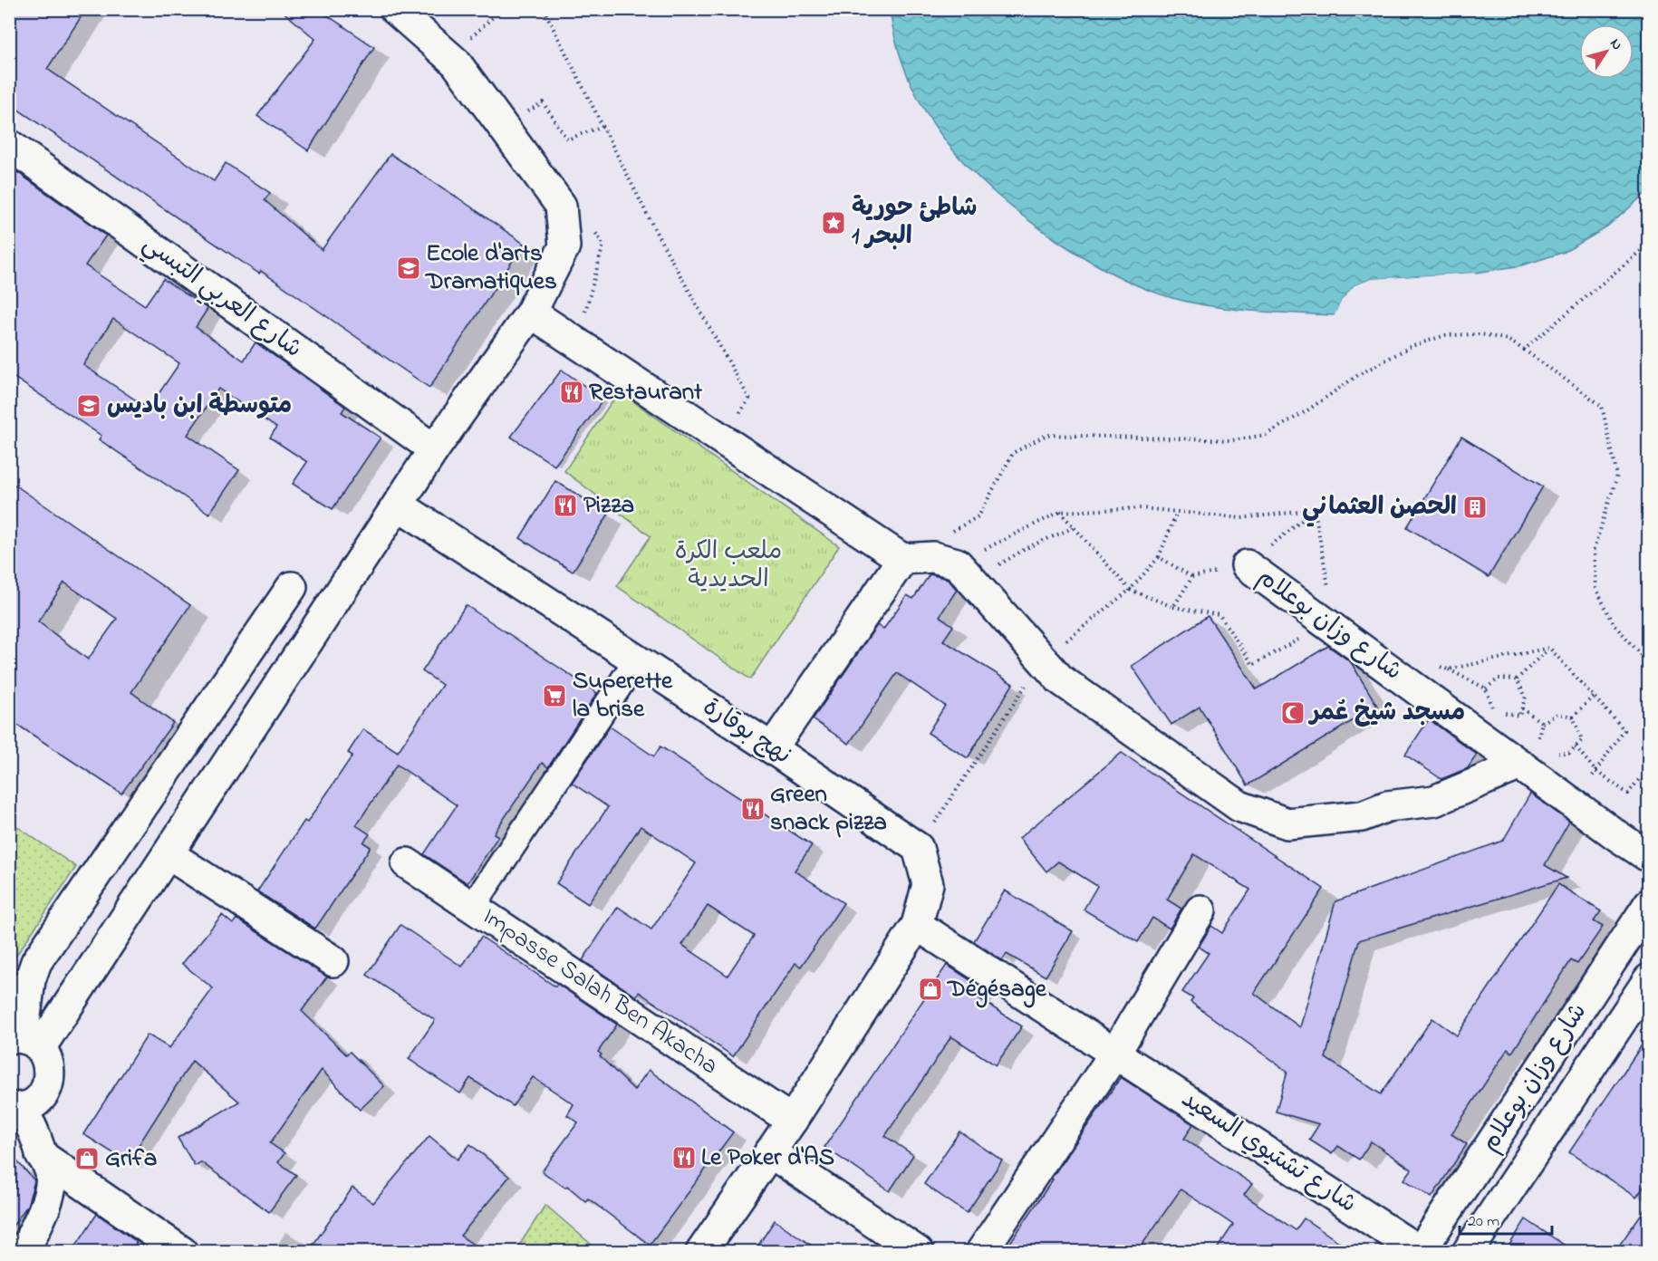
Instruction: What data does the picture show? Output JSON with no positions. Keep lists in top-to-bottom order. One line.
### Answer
{"streets":{"street":["شارع العربي التبسي","شارع وزان بوعلام","نهج بوقارة","Impasse Salah Ben Akacha","شارع تشتيوي السعيد"]},"crossings":[["شارع وزان بوعلام","شارع تشتيوي السعيد"]],"parks":["ملعب الكرة الحديدية"],"places":{"place":["شاطئ حورية البحر 1"],"school or university":["Ecole d'arts Dramatiques","متوسطة ابن باديس"],"restaurant":["Restaurant","Pizza","Green snack pizza","Le Poker d'AS"],"building":["الحصن العثماني"],"supermarket":["Superette la brise"],"mosque":["مسجد شيخ عُمر"],"shop":["Dégésage","Grifa"]},"scale_bar":"20 m","north":"top right"}
